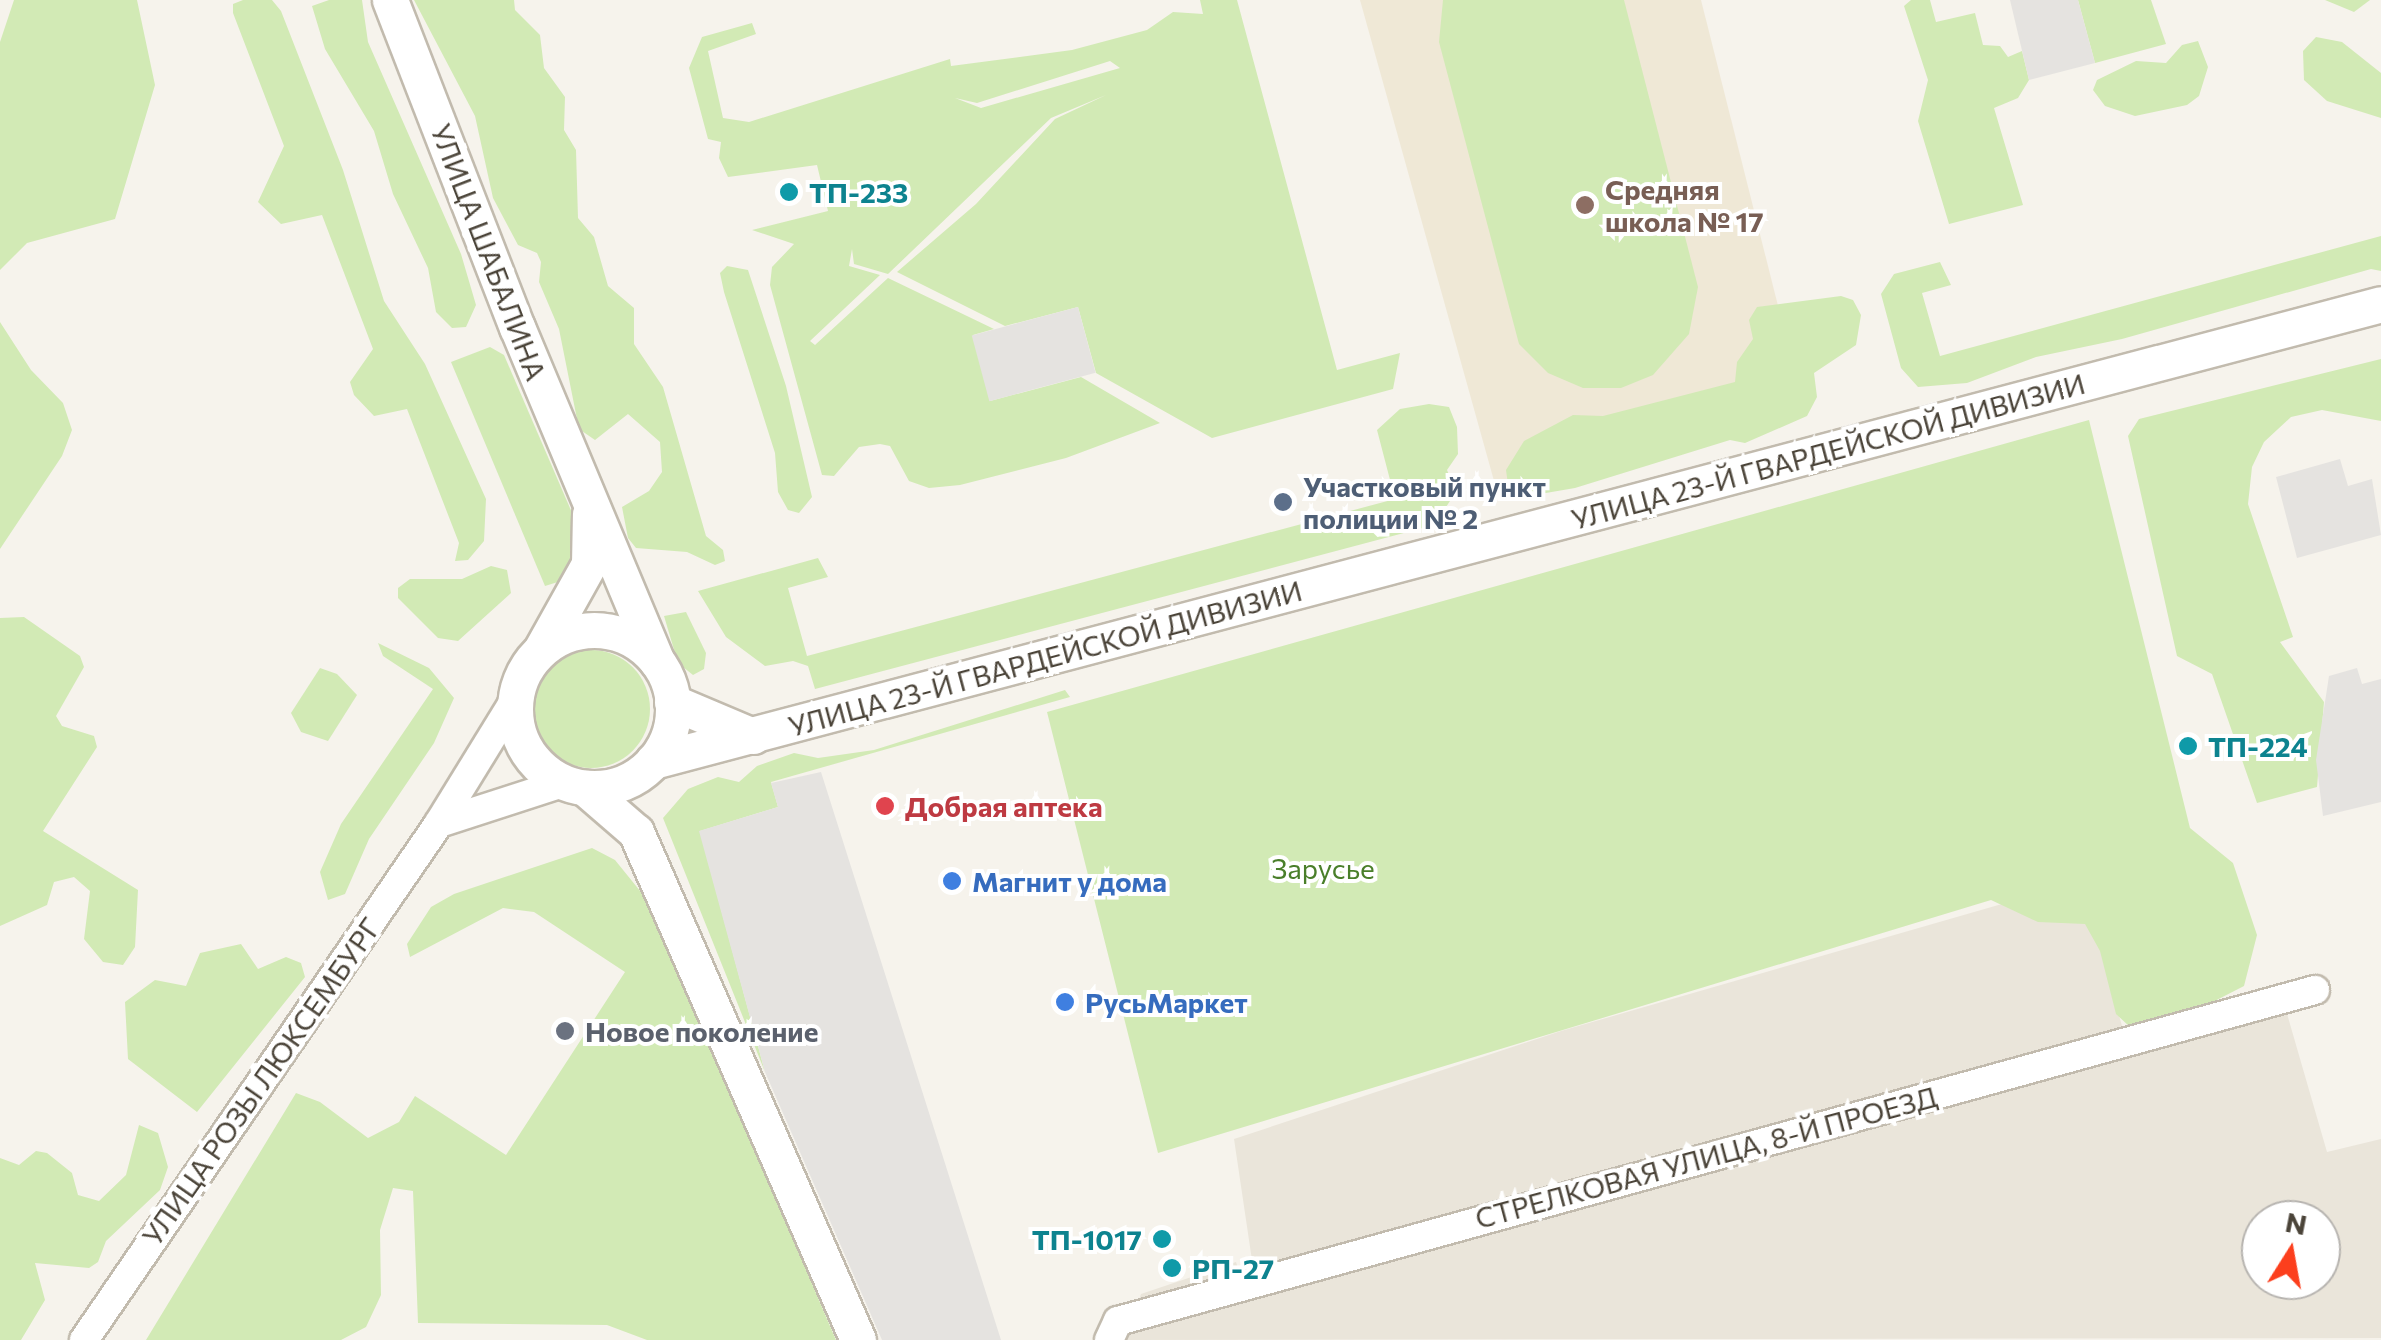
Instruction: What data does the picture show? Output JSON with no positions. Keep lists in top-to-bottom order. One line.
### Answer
{"streets":{"street":["УЛИЦА ШАБАЛИНА","УЛИЦА 23-Й ГВАРДЕЙСКОЙ ДИВИЗИИ","УЛИЦА РОЗЫ ЛЮКСЕМБУРГ","СТРЕЛКОВАЯ УЛИЦА, 8-Й ПРОЕЗД"]},"crossings":[["УЛИЦА ШАБАЛИНА","УЛИЦА 23-Й ГВАРДЕЙСКОЙ ДИВИЗИИ"],["УЛИЦА ШАБАЛИНА","УЛИЦА РОЗЫ ЛЮКСЕМБУРГ"],["УЛИЦА 23-Й ГВАРДЕЙСКОЙ ДИВИЗИИ","УЛИЦА РОЗЫ ЛЮКСЕМБУРГ"]],"parks":["Зарусье"],"places":["ТП-233","Средняя школа № 17","Участковый пункт полиции № 2","ТП-224","Добрая аптека","Магнит у дома","РусьМаркет","Новое поколение","ТП-1017","РП-27"],"north":"top"}
